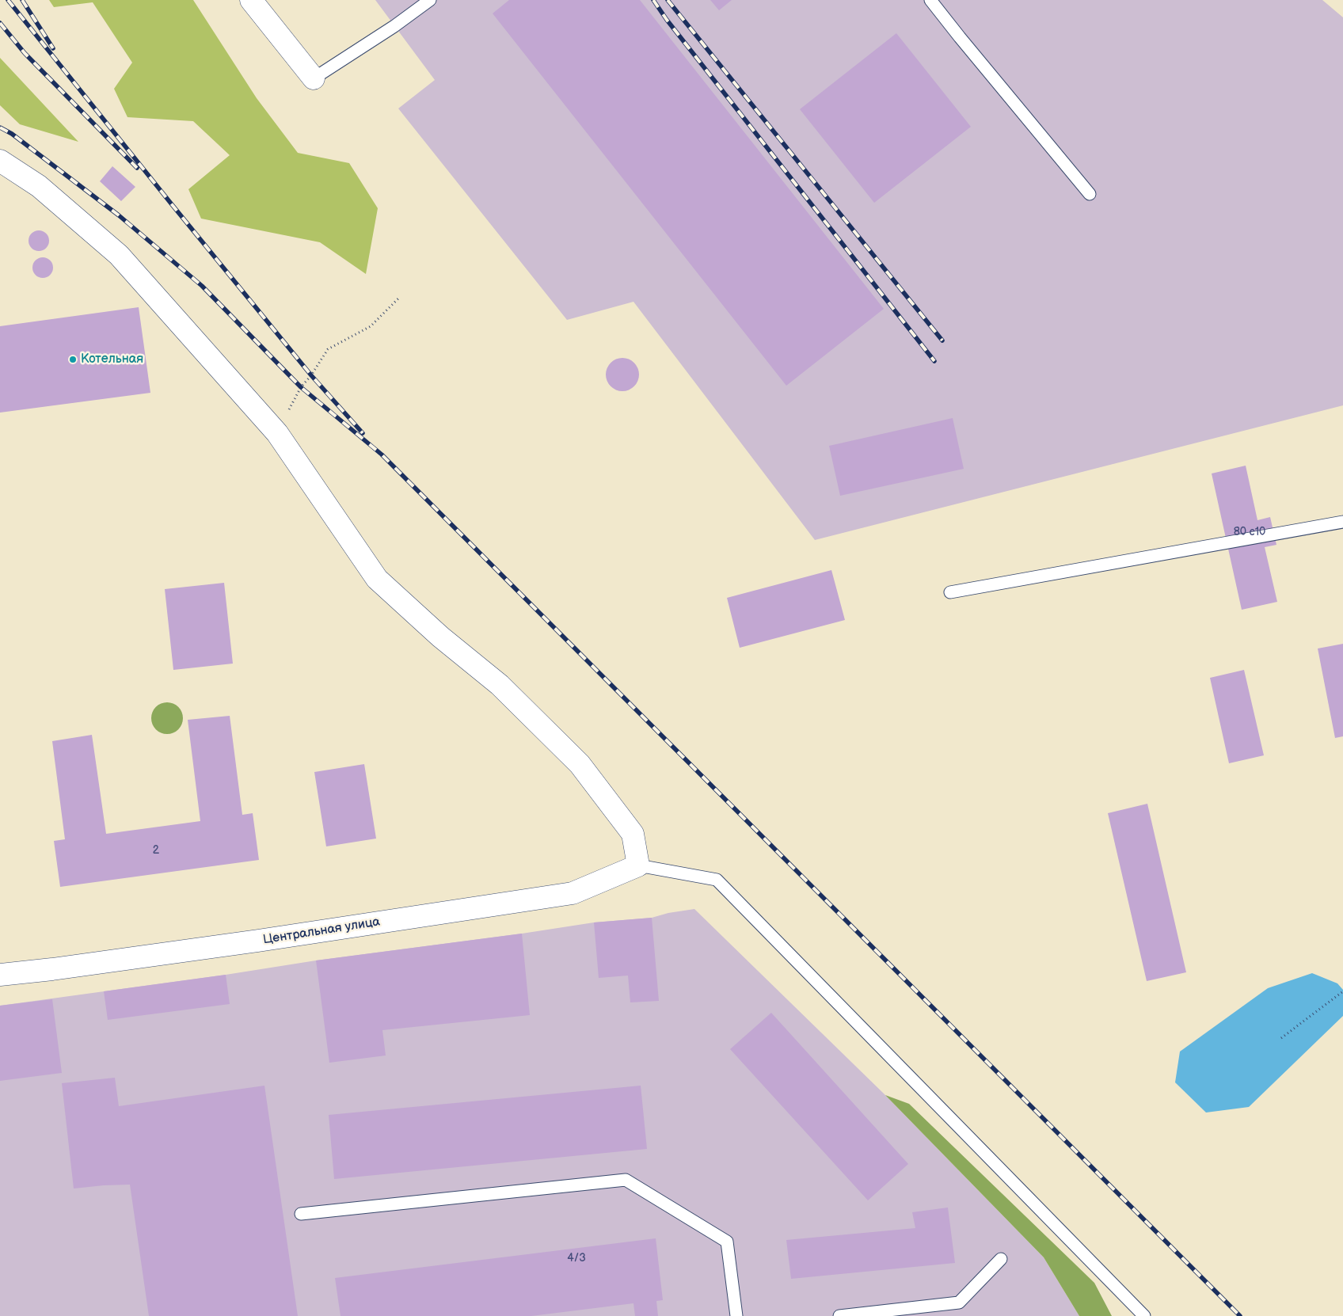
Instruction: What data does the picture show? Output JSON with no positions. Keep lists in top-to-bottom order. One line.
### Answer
{"streets":{"street":["Центральная улица"]},"places":["Котельная"],"house_numbers":["80 с10","2","4/3"]}
